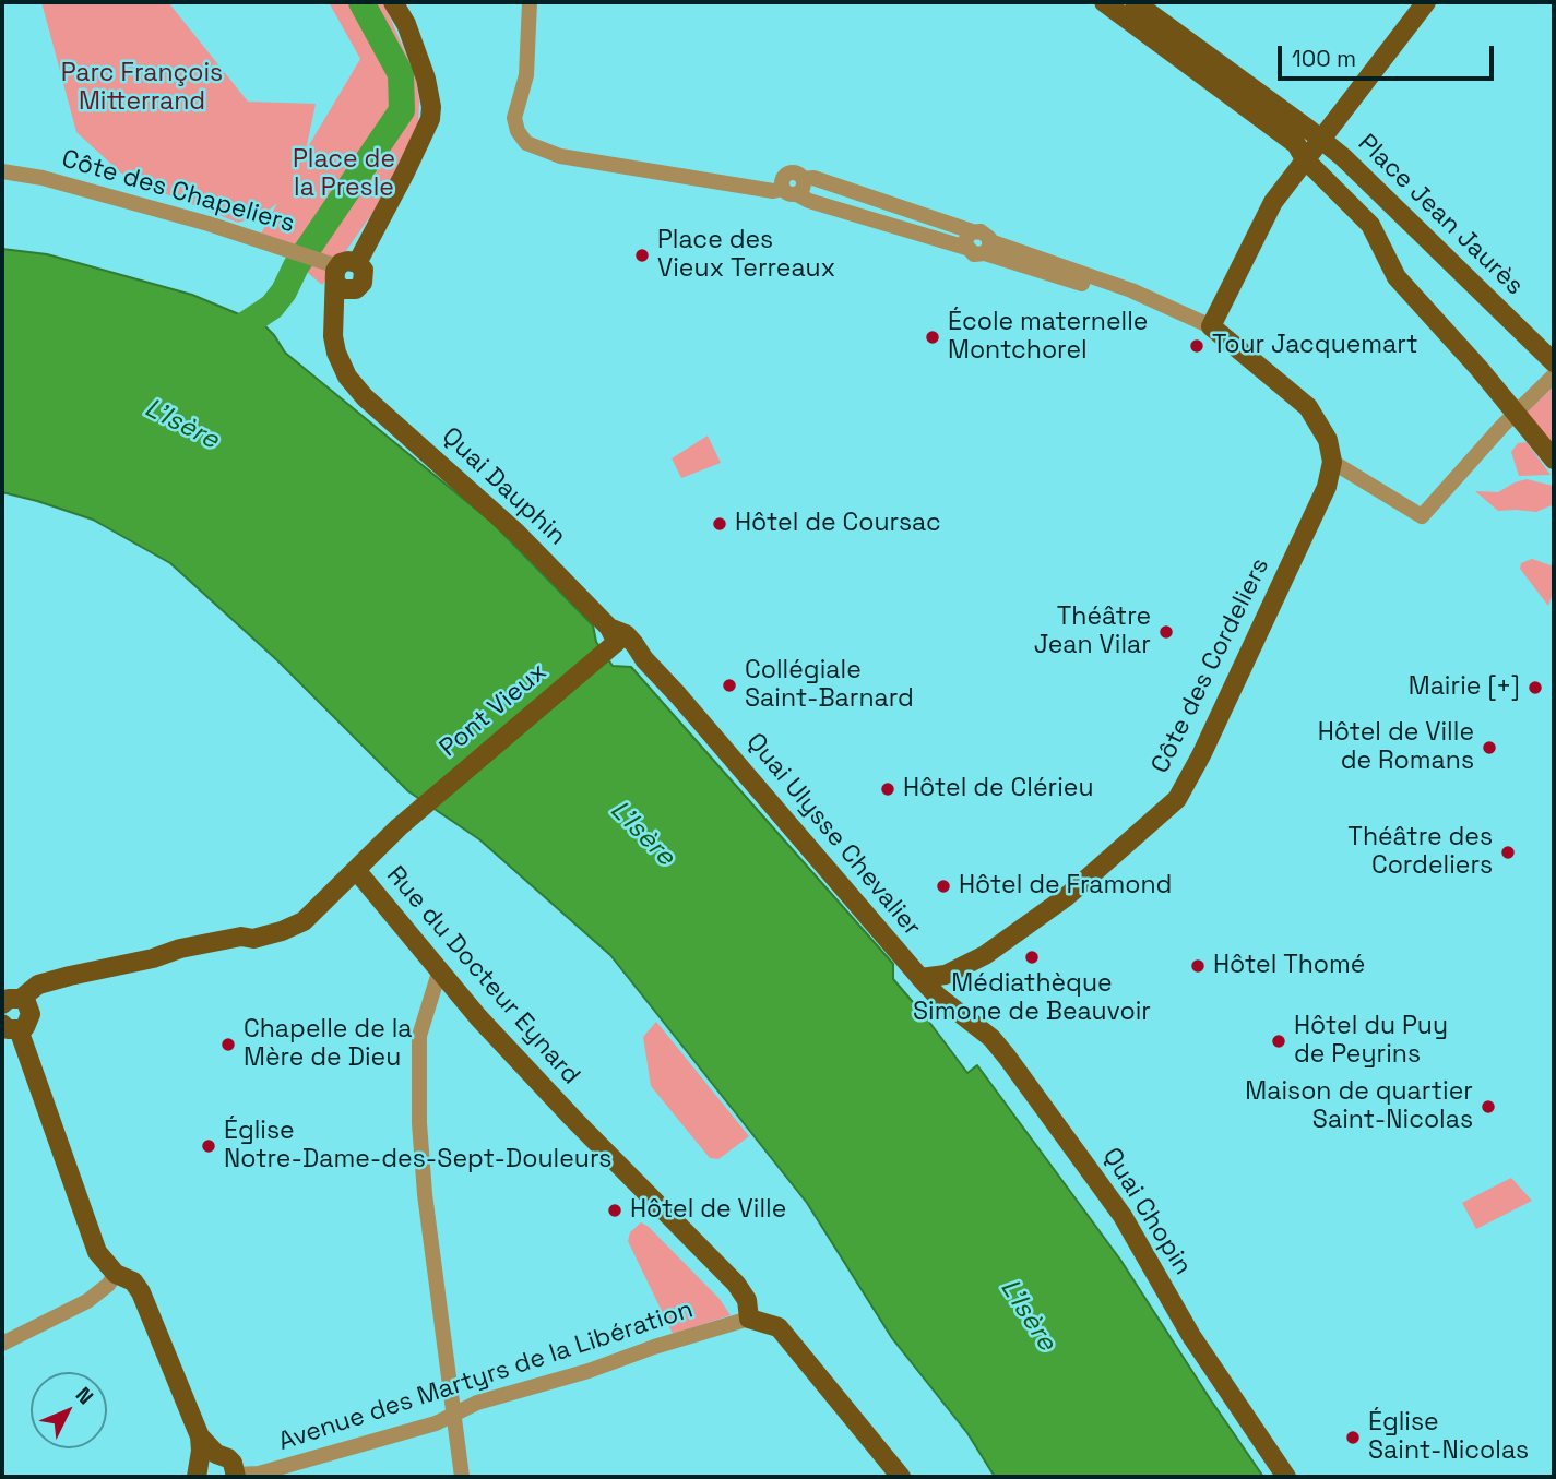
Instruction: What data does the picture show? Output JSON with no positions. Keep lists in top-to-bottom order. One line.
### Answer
{"streets":{"main road":["Place Jean Jaurès","Quai Dauphin","Côte des Cordeliers","Pont Vieux","Quai Ulysse Chevalier","Rue du Docteur Eynard","Quai Chopin"],"street":["Côte des Chapeliers","Avenue des Martyrs de la Libération"]},"crossings":[["Côte des Chapeliers","Quai Dauphin"],["Quai Dauphin","Pont Vieux"],["Quai Dauphin","Quai Ulysse Chevalier"],["Côte des Cordeliers","Quai Ulysse Chevalier"],["Pont Vieux","Quai Ulysse Chevalier"],["Pont Vieux","Rue du Docteur Eynard"],["Quai Ulysse Chevalier","Quai Chopin"],["Rue du Docteur Eynard","Avenue des Martyrs de la Libération"]],"water":["L'Isère"],"parks":["Parc François Mitterrand","Place de la Presle"],"places":["Place des Vieux Terreaux","École maternelle Montchorel","Tour Jacquemart","Hôtel de Coursac","Théâtre Jean Vilar","Collégiale Saint-Barnard","Mairie [+]","Hôtel de Ville de Romans","Hôtel de Clérieu","Théâtre des Cordeliers","Hôtel de Framond","Médiathèque Simone de Beauvoir","Hôtel Thomé","Hôtel du Puy de Peyrins","Chapelle de la Mère de Dieu","Maison de quartier Saint-Nicolas","Église Notre-Dame-des-Sept-Douleurs","Hôtel de Ville","Église Saint-Nicolas"],"scale_bar":"100 m","north":"top right"}
